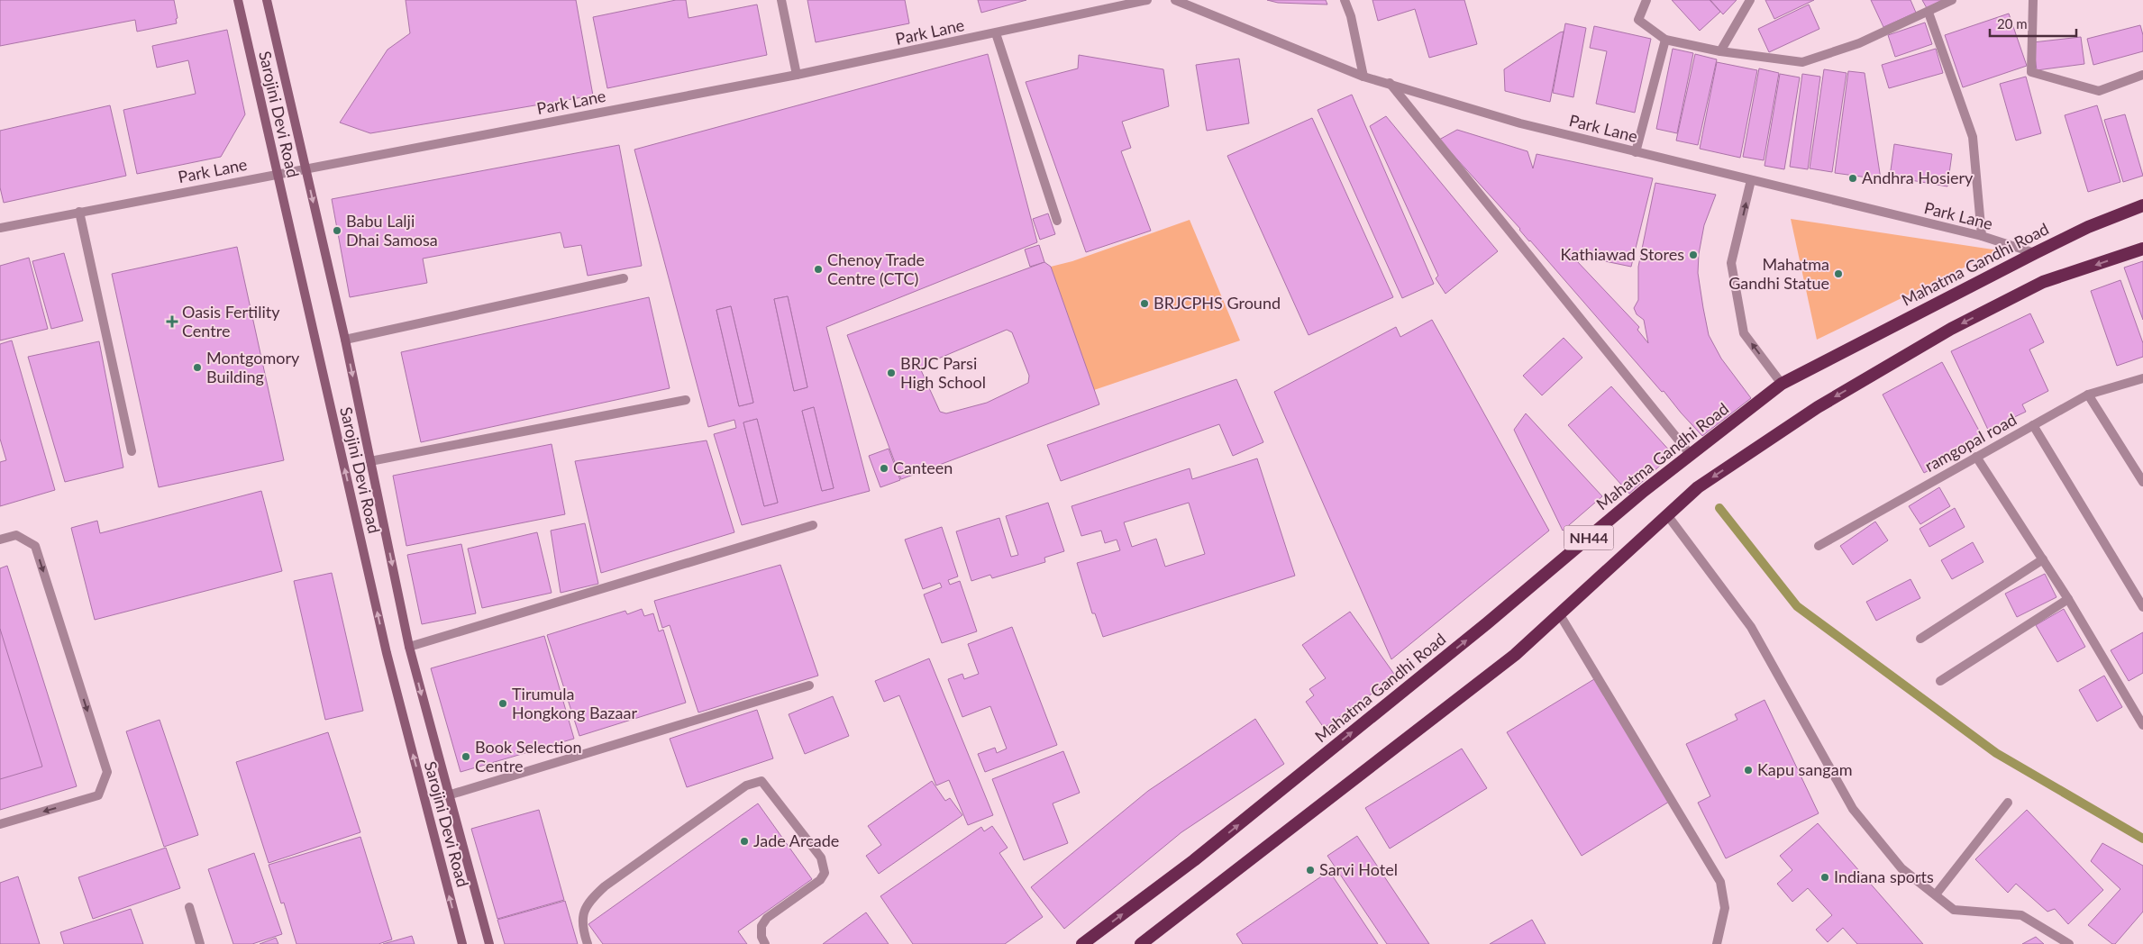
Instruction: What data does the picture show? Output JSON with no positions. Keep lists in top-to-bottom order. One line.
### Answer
{"streets":{"highway":["Mahatma Gandhi Road","NH44"],"main road":["Sarojini Devi Road"],"street":["Park Lane","ramgopal road"]},"crossings":[["Park Lane","Sarojini Devi Road"],["Park Lane","Mahatma Gandhi Road"]],"places":{"other":["Andhra Hosiery","Babu Lalji Dhai Samosa","Kathiawad Stores","Chenoy Trade Centre (CTC)","Mahatma Gandhi Statue","BRJCPHS Ground","Montgomory Building","BRJC Parsi High School","Canteen","Tirumula Hongkong Bazaar","Book Selection Centre","Kapu sangam","Jade Arcade","Sarvi Hotel","Indiana sports"],"health":["Oasis Fertility Centre"]},"scale_bar":"20 m"}
